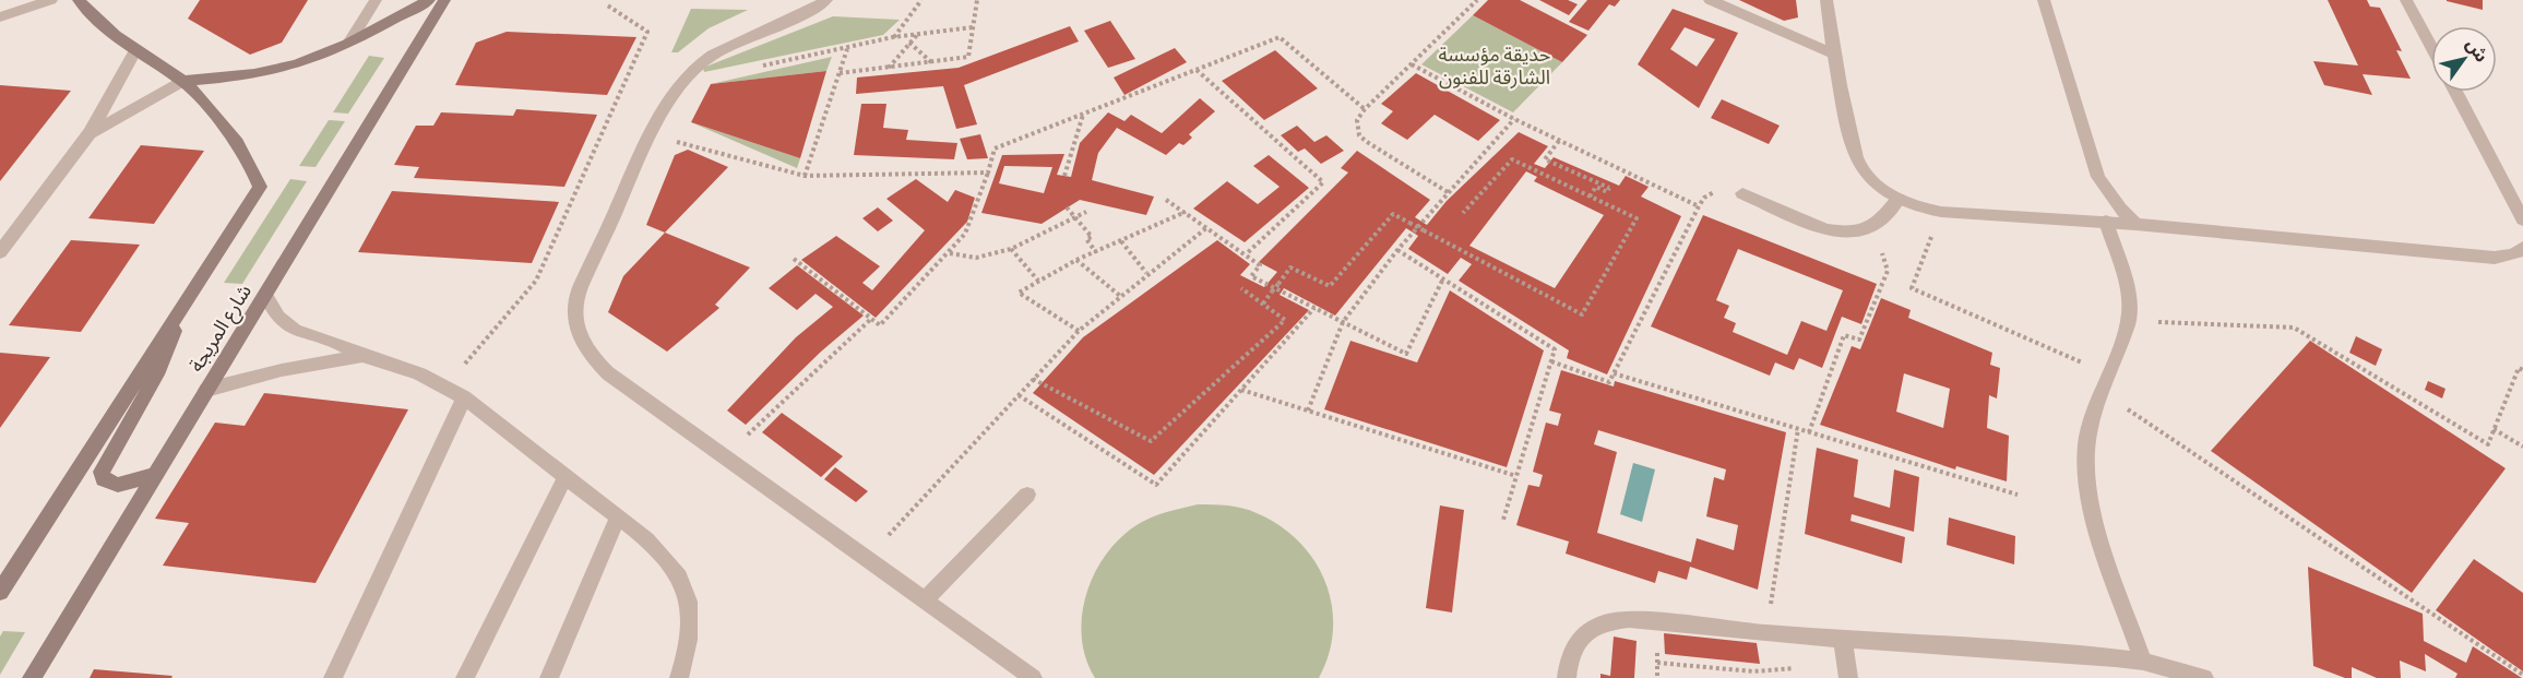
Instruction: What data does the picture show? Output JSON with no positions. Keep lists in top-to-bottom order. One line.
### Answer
{"streets":{"main road":["شارع المريجة"]},"parks":["حديقة مؤسسة الشارقة للفنون"],"north":"top right"}
